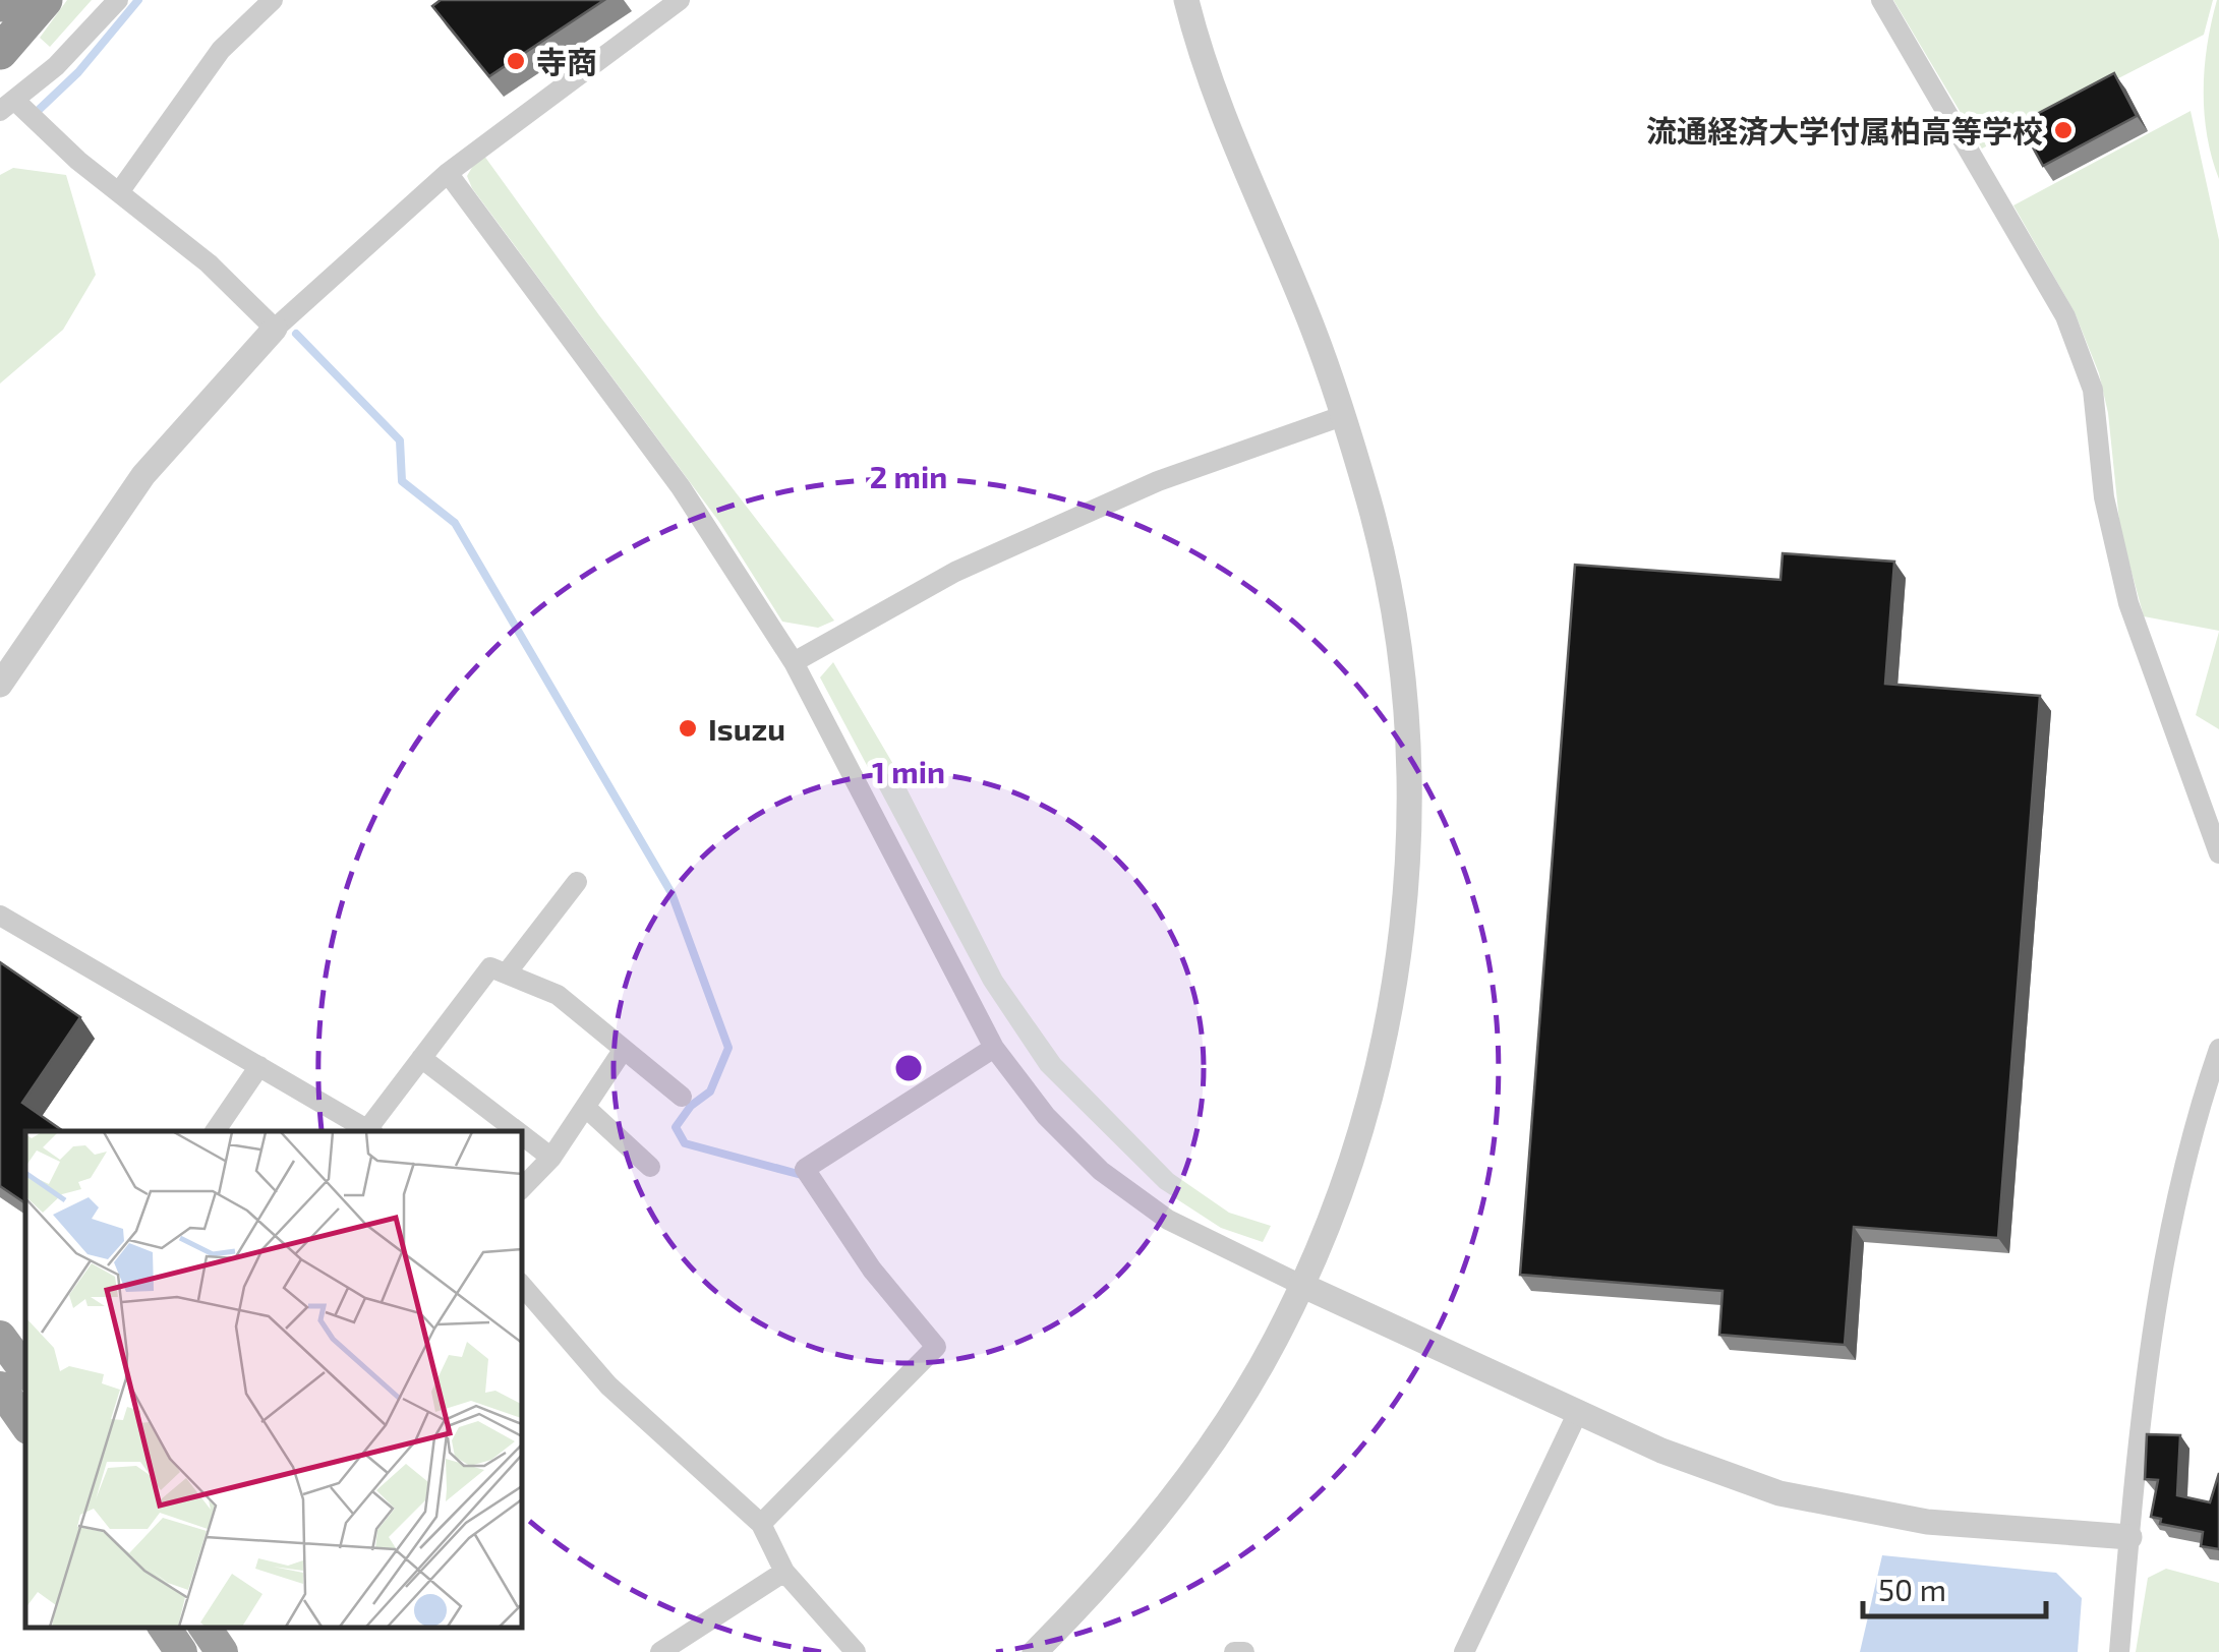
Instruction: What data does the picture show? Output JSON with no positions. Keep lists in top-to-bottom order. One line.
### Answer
{"places":["寺商","流通経済大学付属柏高等学校","Isuzu"],"scale_bar":"50 m","rings":["2 min","1 min"]}
